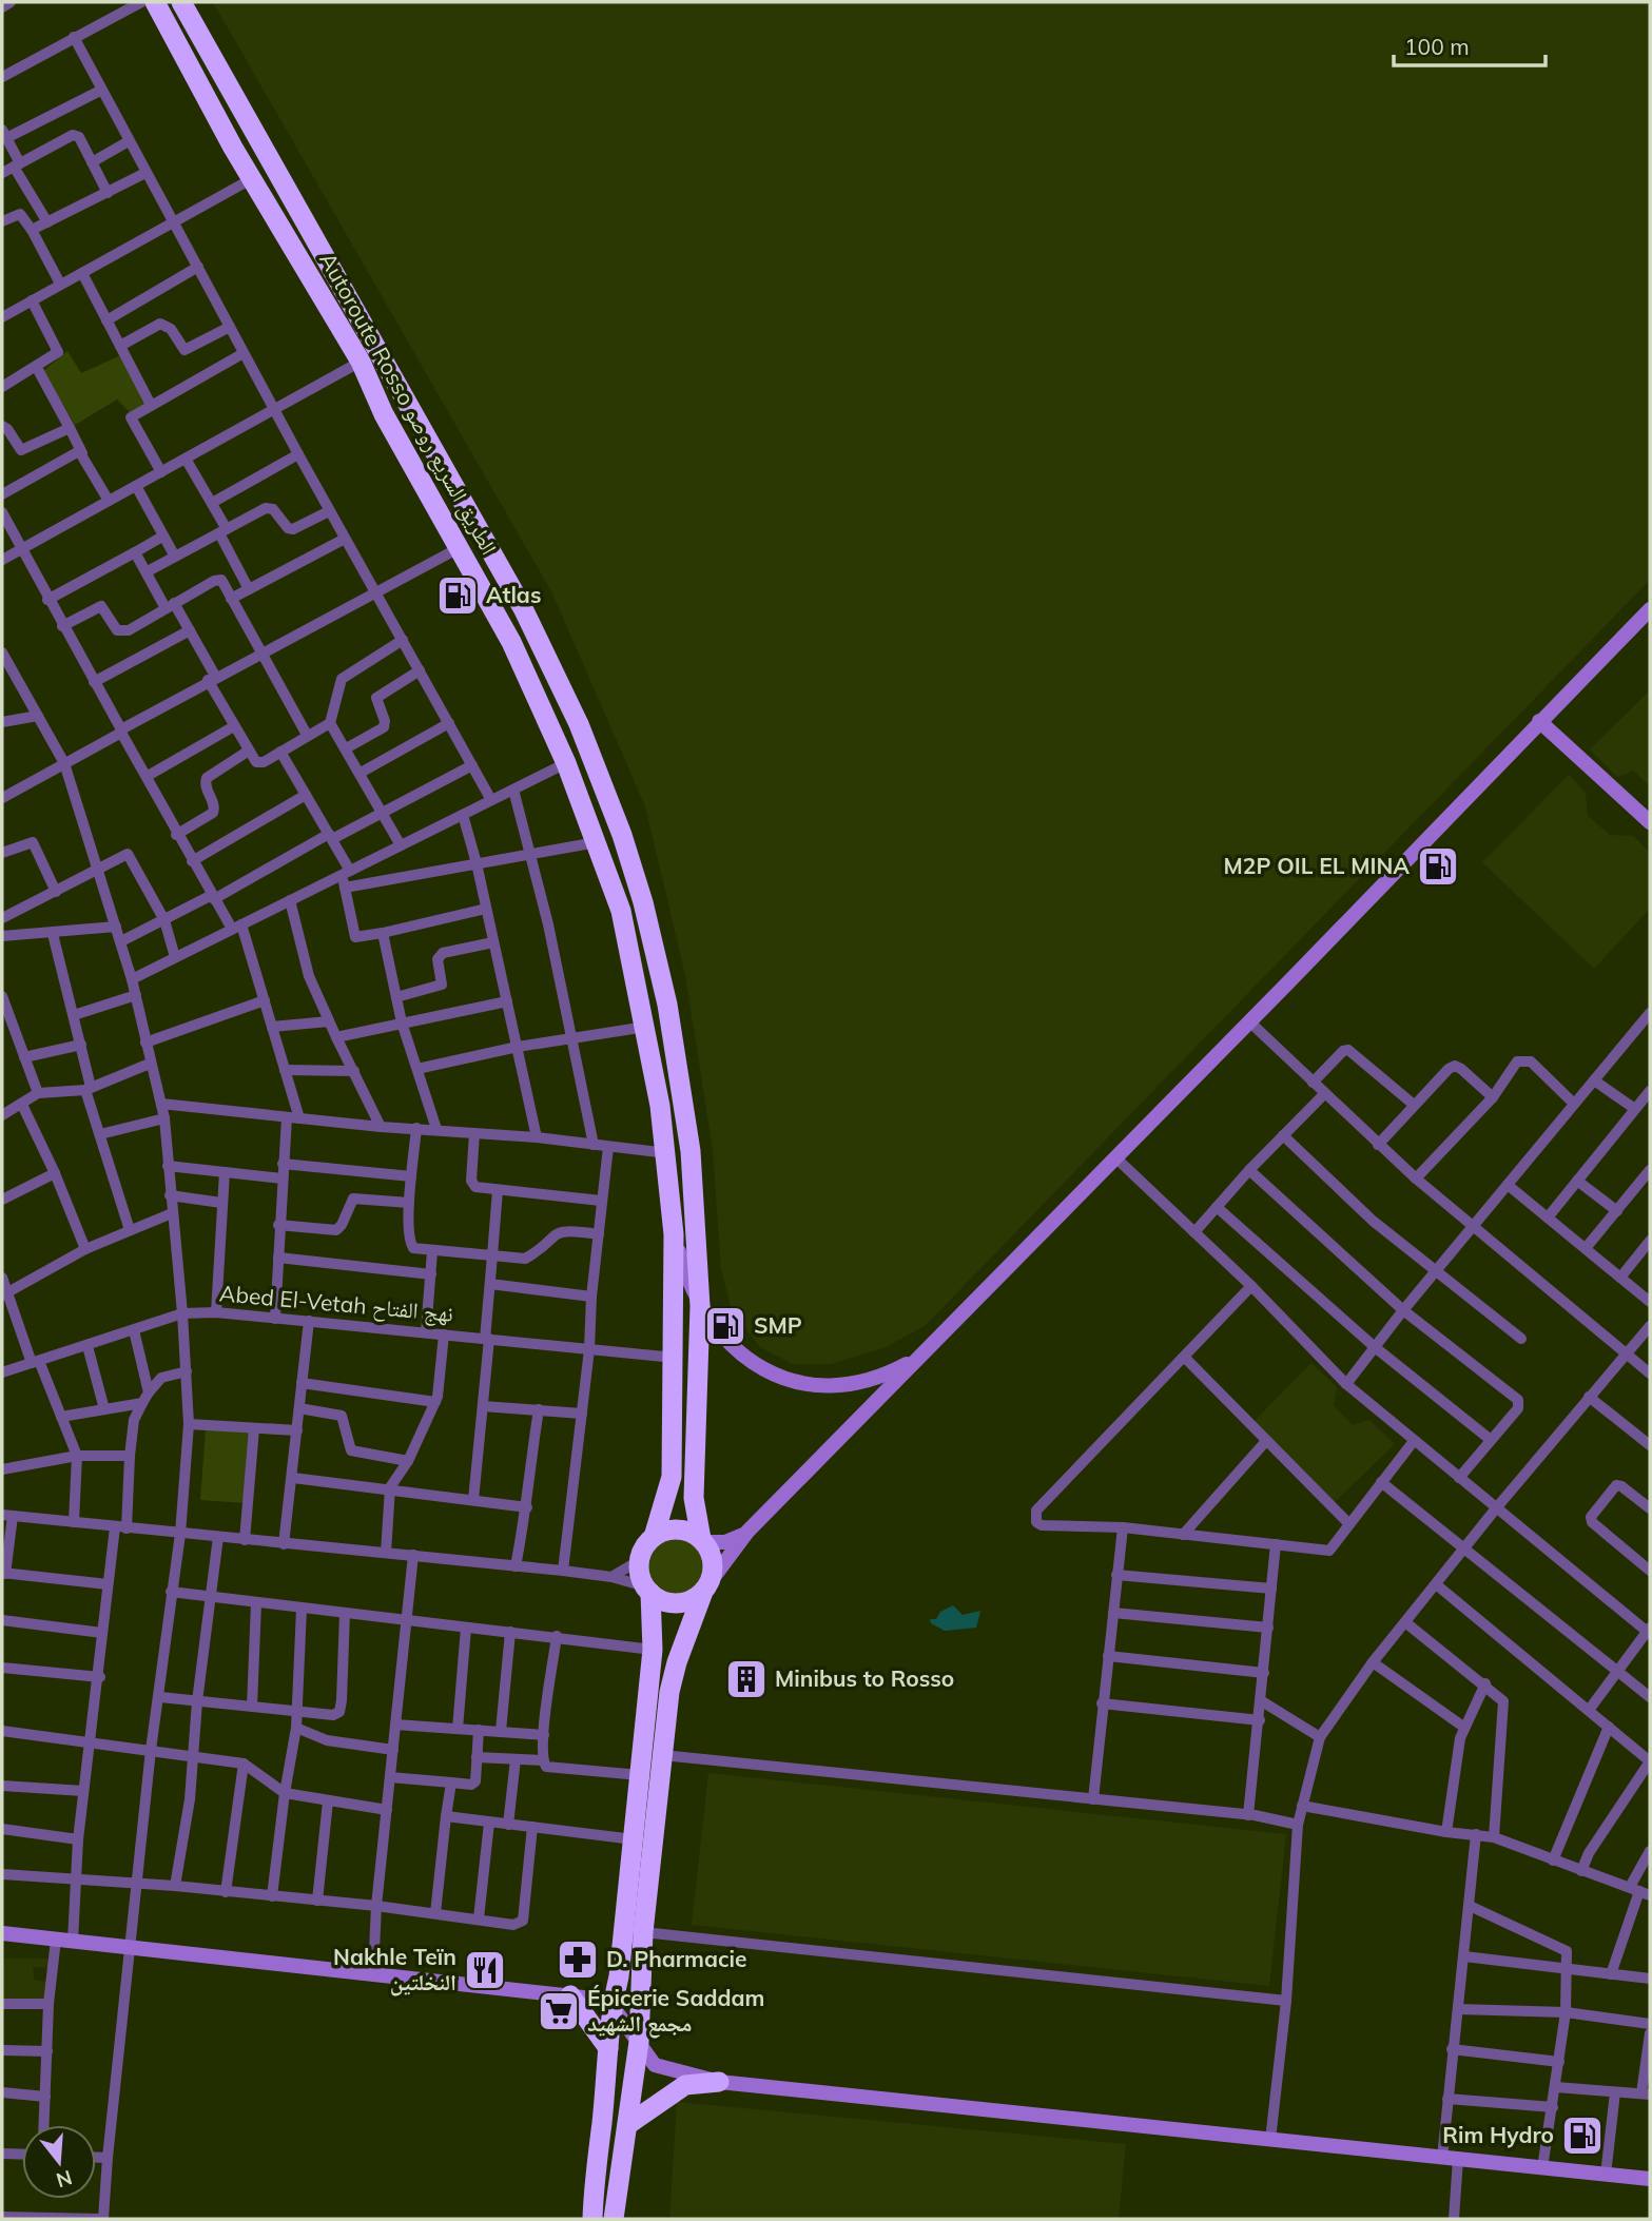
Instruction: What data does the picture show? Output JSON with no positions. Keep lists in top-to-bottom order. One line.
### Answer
{"streets":{"highway":["Autoroute Rosso الطريق السريع روصو"],"street":["Abed El-Vetah نهج الفتاح"]},"crossings":[["Autoroute Rosso الطريق السريع روصو","Abed El-Vetah نهج الفتاح"]],"places":{"fuel station":["Atlas","M2P OIL EL MINA","SMP","Rim Hydro"],"building":["Minibus to Rosso"],"pharmacy":["D. Pharmacie"],"restaurant":["Nakhle Teïn النخلتين"],"supermarket":["Épicerie Saddam مجمع الشهيد"]},"scale_bar":"100 m","north":"bottom"}
